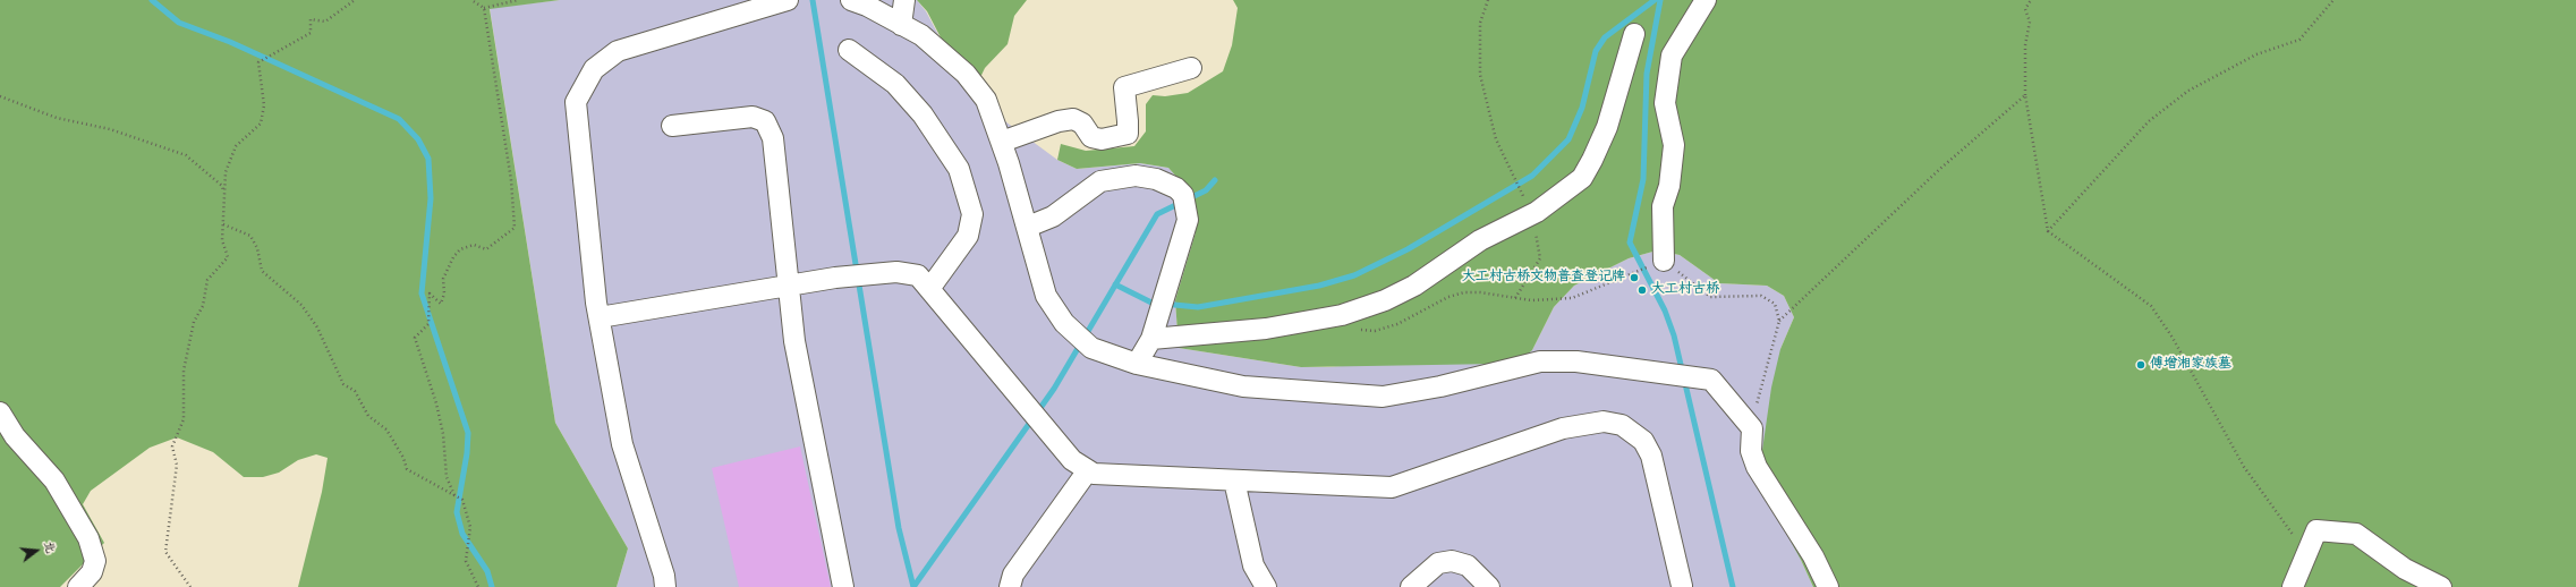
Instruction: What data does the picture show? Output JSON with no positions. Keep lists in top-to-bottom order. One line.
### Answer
{"places":["大工村古桥文物普查登记牌","大工村古桥","傅增湘家族墓"],"north":"right"}
